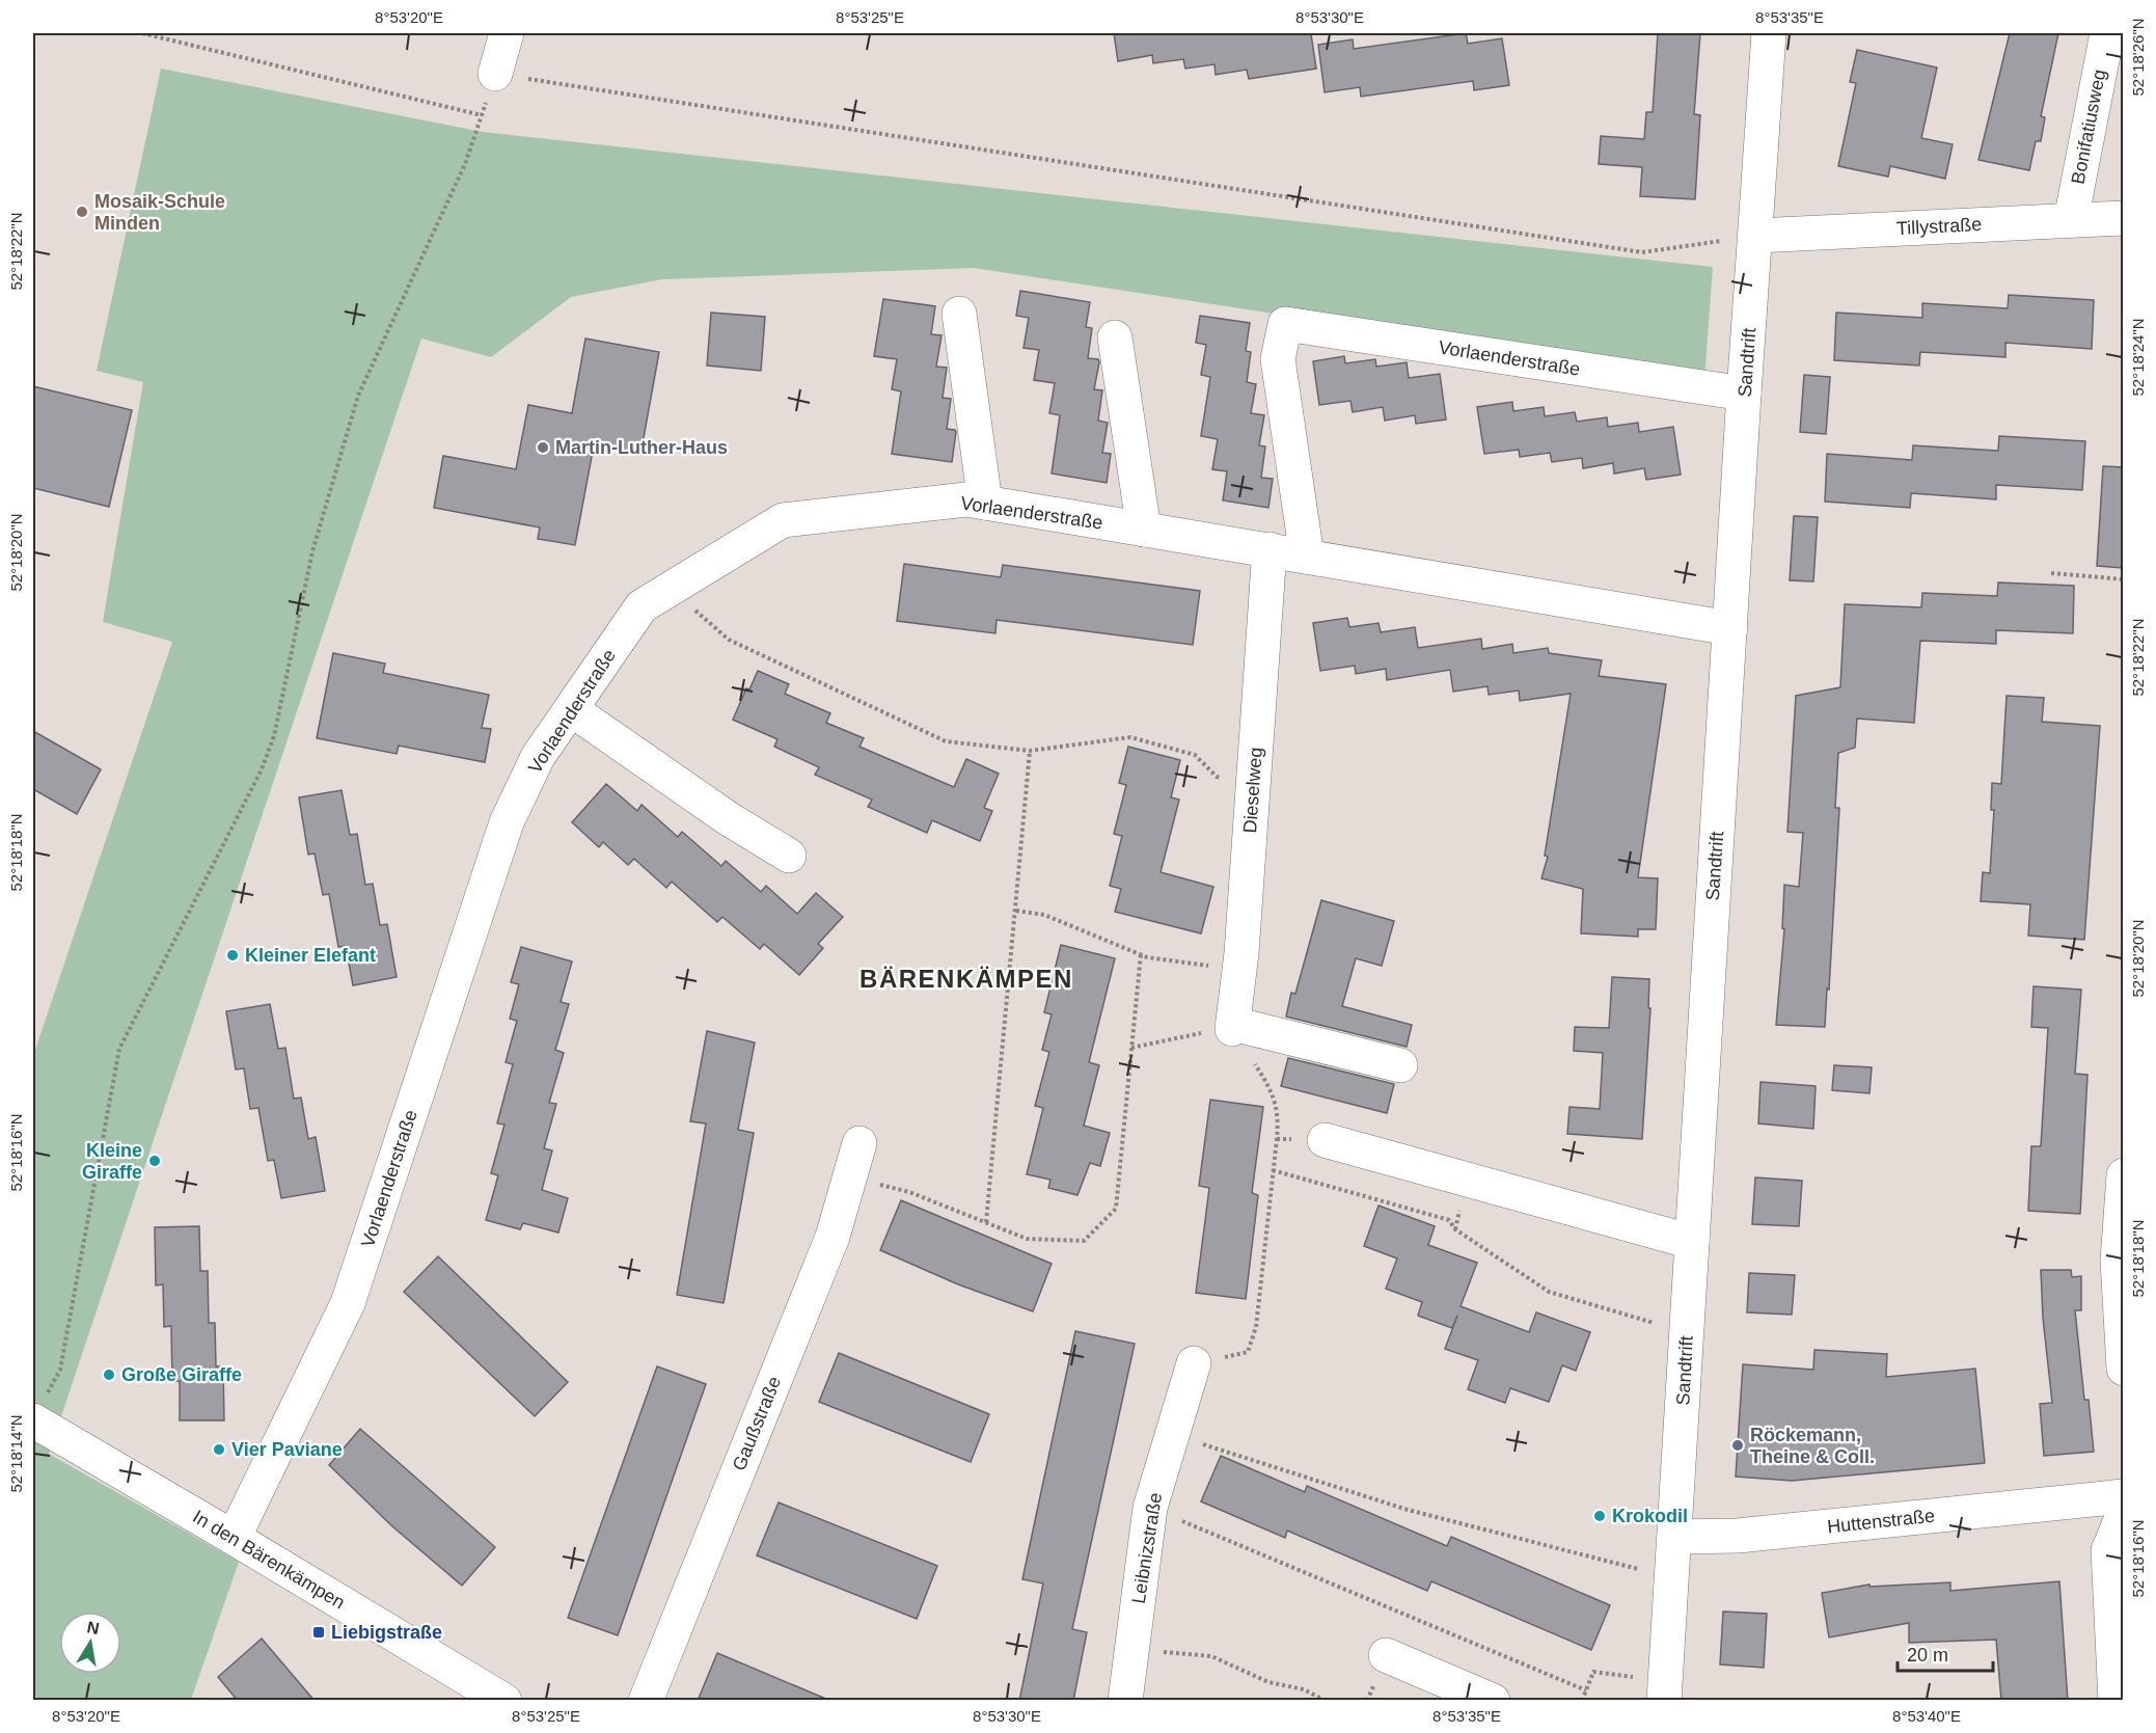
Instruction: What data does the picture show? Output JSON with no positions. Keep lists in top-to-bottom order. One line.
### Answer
{"streets":{"street":["Bonifatiusweg","Tillystraße","Vorlaenderstraße","Sandtrift","Dieselweg","Gaußstraße","Huttenstraße","Leibnizstraße","In den Bärenkämpen"]},"crossings":[["Bonifatiusweg","Tillystraße"],["Tillystraße","Sandtrift"],["Vorlaenderstraße","Sandtrift"],["Vorlaenderstraße","Dieselweg"],["Vorlaenderstraße","In den Bärenkämpen"],["Sandtrift","Huttenstraße"]],"districts":["BÄRENKÄMPEN"],"places":{"other":["Mosaik-Schule Minden","Martin-Luther-Haus","Kleiner Elefant","Kleine Giraffe","Große Giraffe","Röckemann, Theine & Coll.","Vier Paviane","Krokodil"],"transit":["Liebigstraße"]},"scale_bar":"20 m","north":"top","coordinates":["8°53'20\"E","8°53'25\"E","8°53'30\"E","8°53'35\"E","52°18'26\"N","52°18'22\"N","52°18'24\"N","52°18'20\"N","52°18'18\"N","52°18'16\"N","52°18'14\"N","8°53'40\"E"]}
